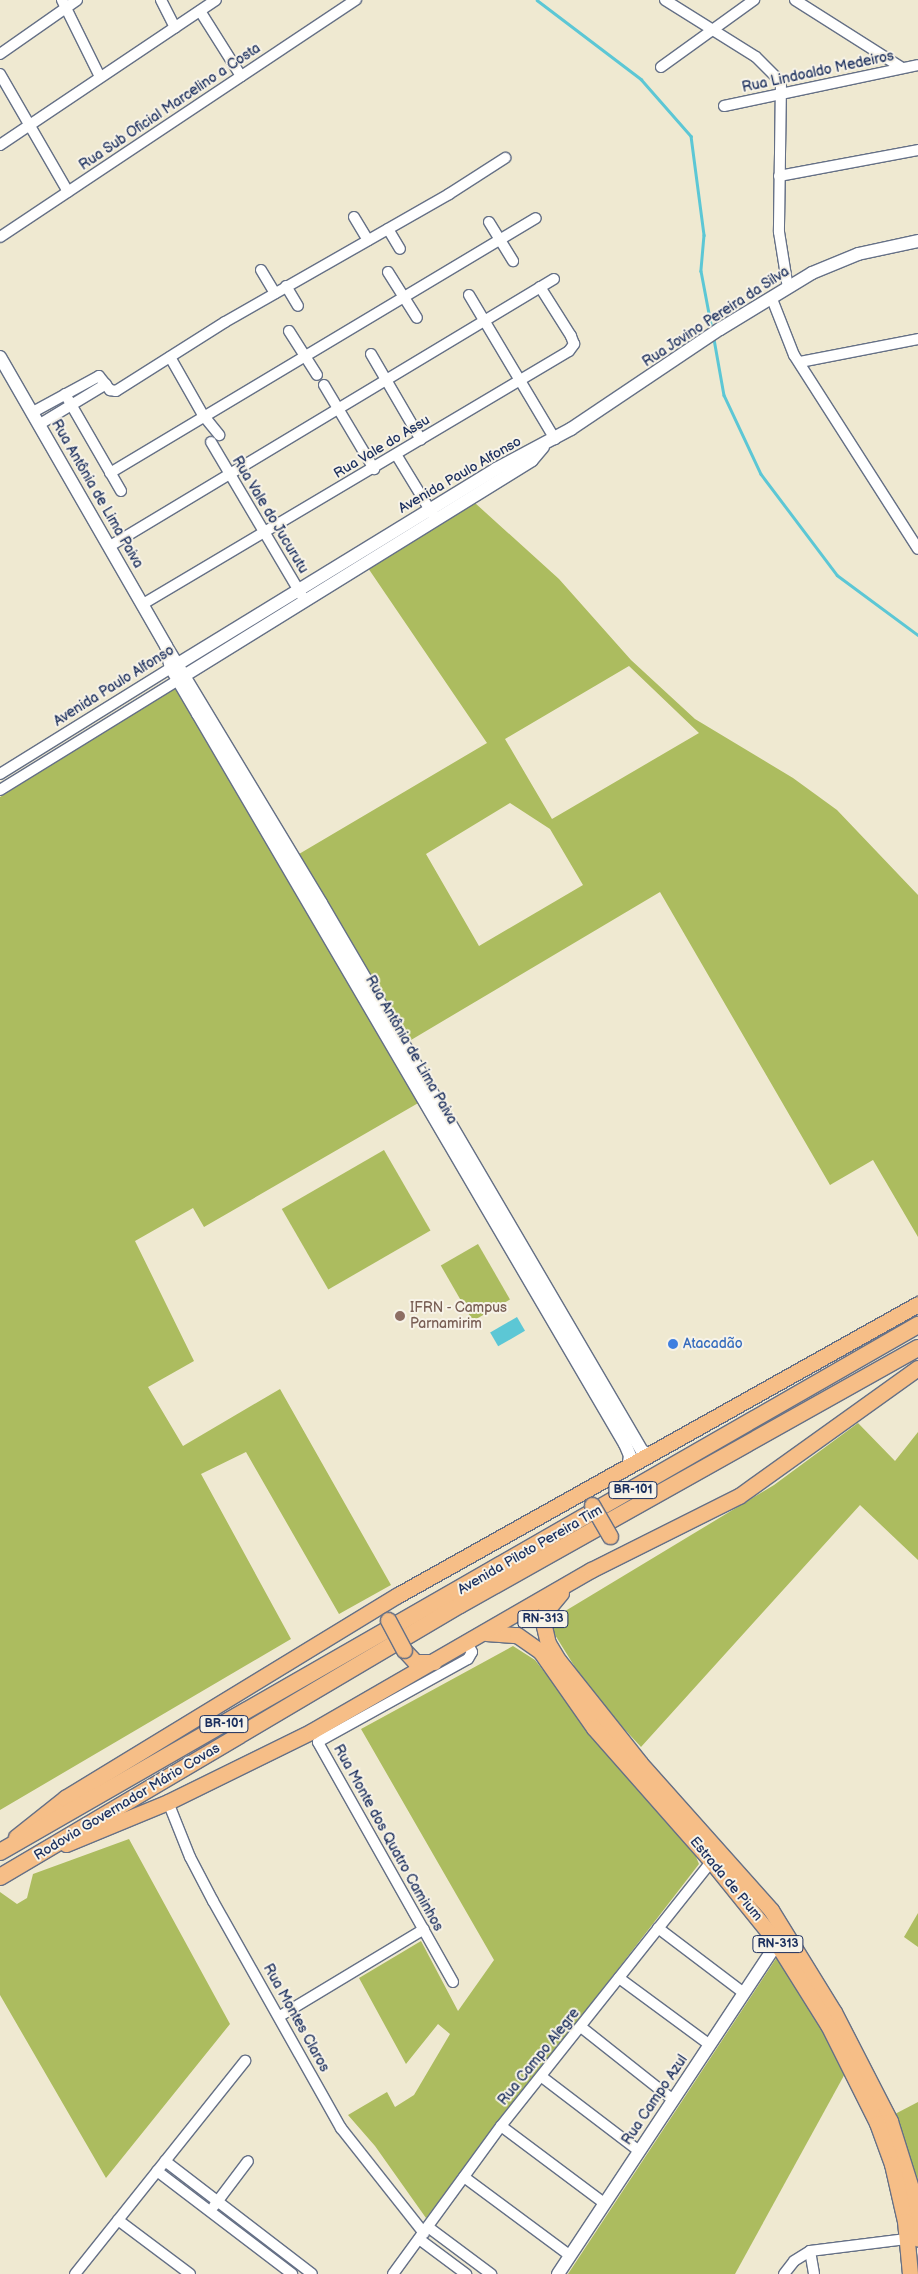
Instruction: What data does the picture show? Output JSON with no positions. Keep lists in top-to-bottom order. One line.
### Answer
{"streets":{"highway":["BR-101","Avenida Piloto Pereira Tim","Rodovia Governador Mário Covas"],"main road":["RN-313","Estrada de Pium"],"street":["Rua Lindoaldo Medeiros","Rua Sub Oficial Marcelino a Costa","Rua Jovino Pereira da Silva","Rua Vale do Assu","Avenida Paulo Alfonso","Rua Antônia de Lima Paiva","Rua Vale do Jucurutu","Rua Monte dos Quatro Caminhos","Rua Montes Claros","Rua Campo Alegre","Rua Campo Azul"]},"crossings":[["Rua Jovino Pereira da Silva","Avenida Paulo Alfonso"],["Rua Vale do Assu","Rua Antônia de Lima Paiva"],["Rua Vale do Assu","Rua Vale do Jucurutu"],["Avenida Paulo Alfonso","Rua Antônia de Lima Paiva"],["Avenida Paulo Alfonso","Rua Vale do Jucurutu"],["Avenida Piloto Pereira Tim","Rodovia Governador Mário Covas"],["Estrada de Pium","Rua Campo Alegre"],["Estrada de Pium","Rua Campo Azul"],["Rua Montes Claros","Rua Campo Alegre"]],"places":["IFRN - Campus Parnamirim","Atacadão"]}
